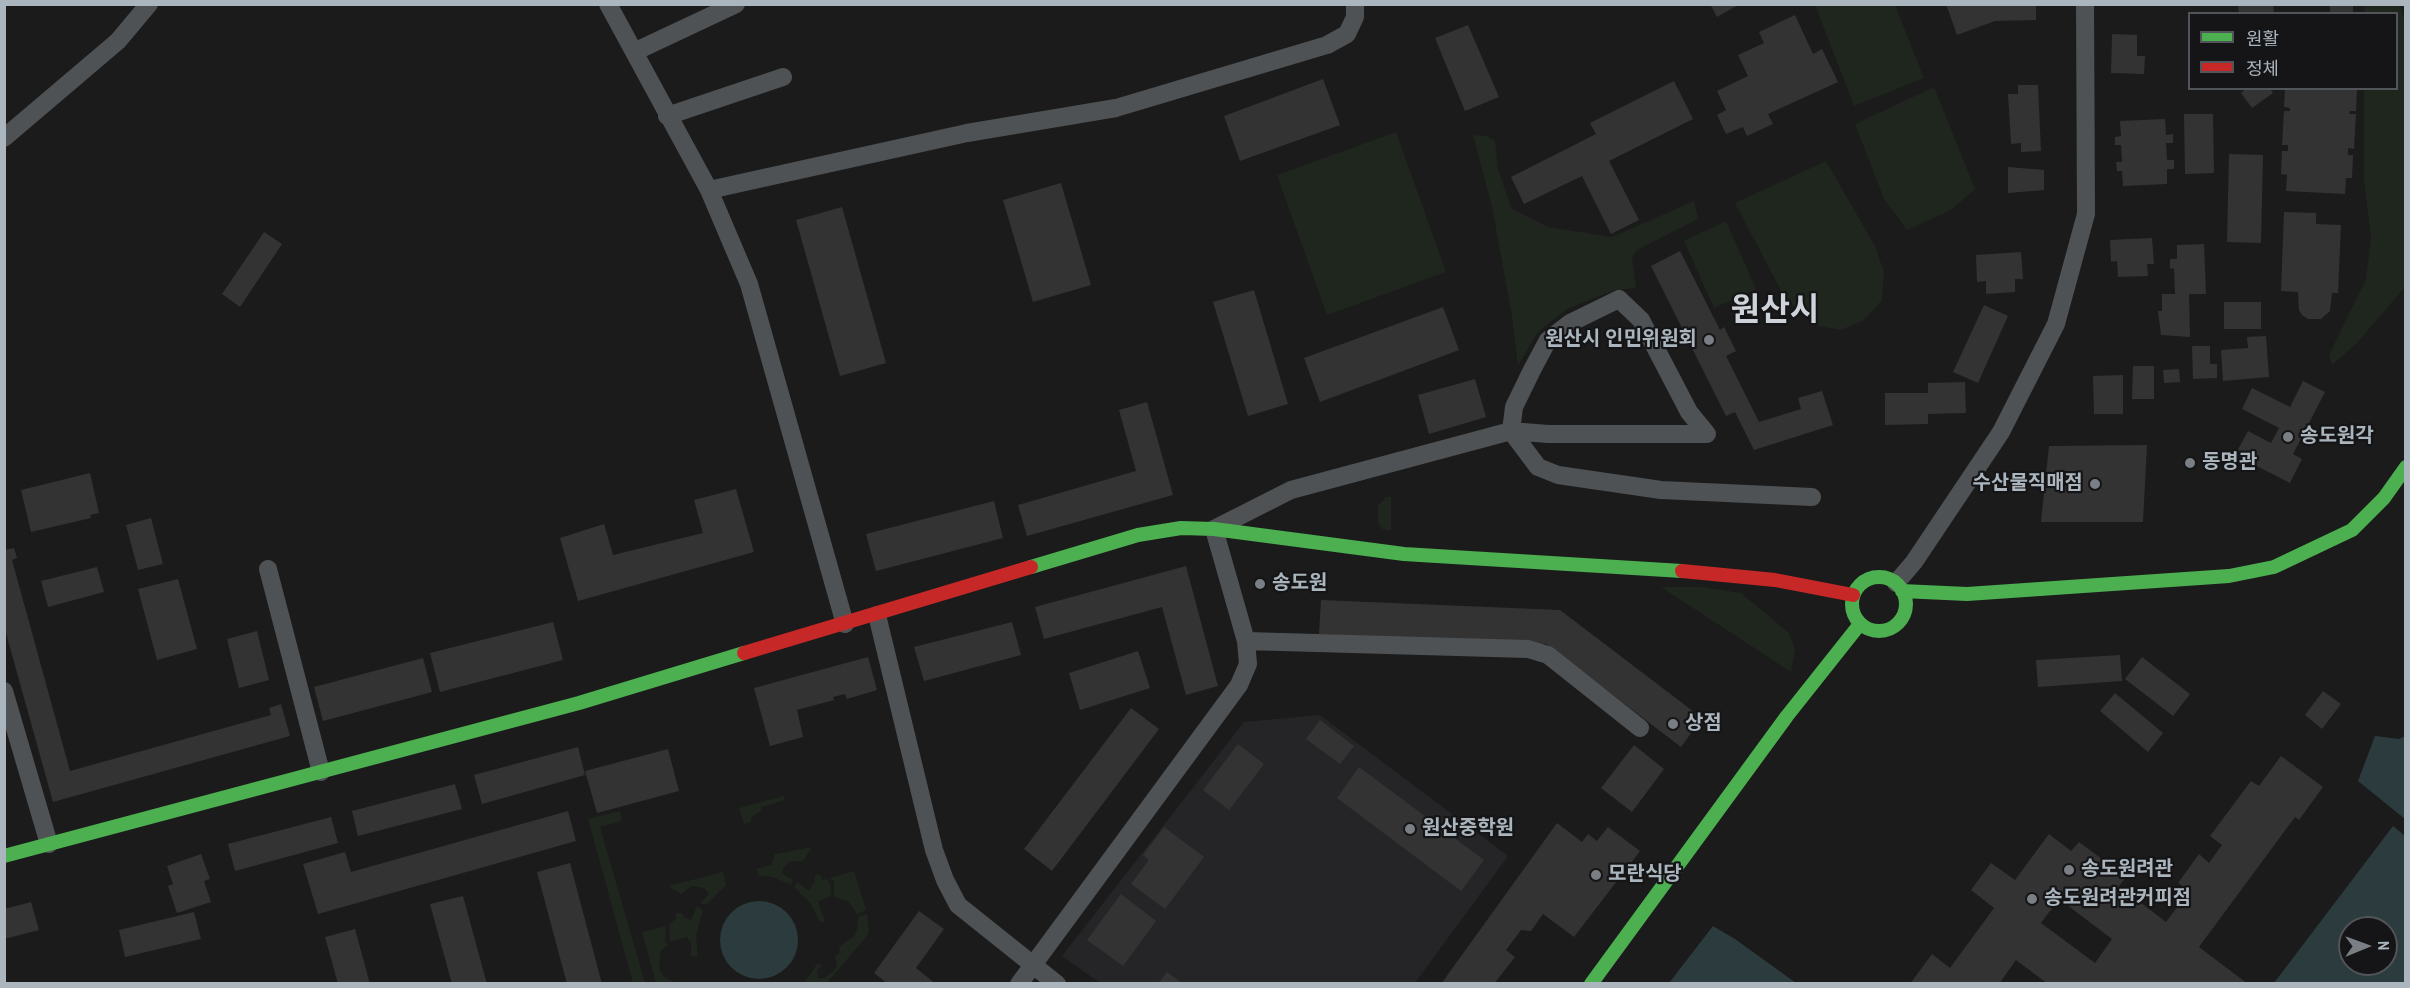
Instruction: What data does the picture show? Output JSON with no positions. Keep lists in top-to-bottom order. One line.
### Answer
{"districts":["원산시"],"places":["원산시 인민위원회","송도원각","동명관","수산물직매점","송도원","상점","원산중학원","송도원려관","모란식당","송도원려관커피점"],"legend":["원활","정체"],"north":"right"}
